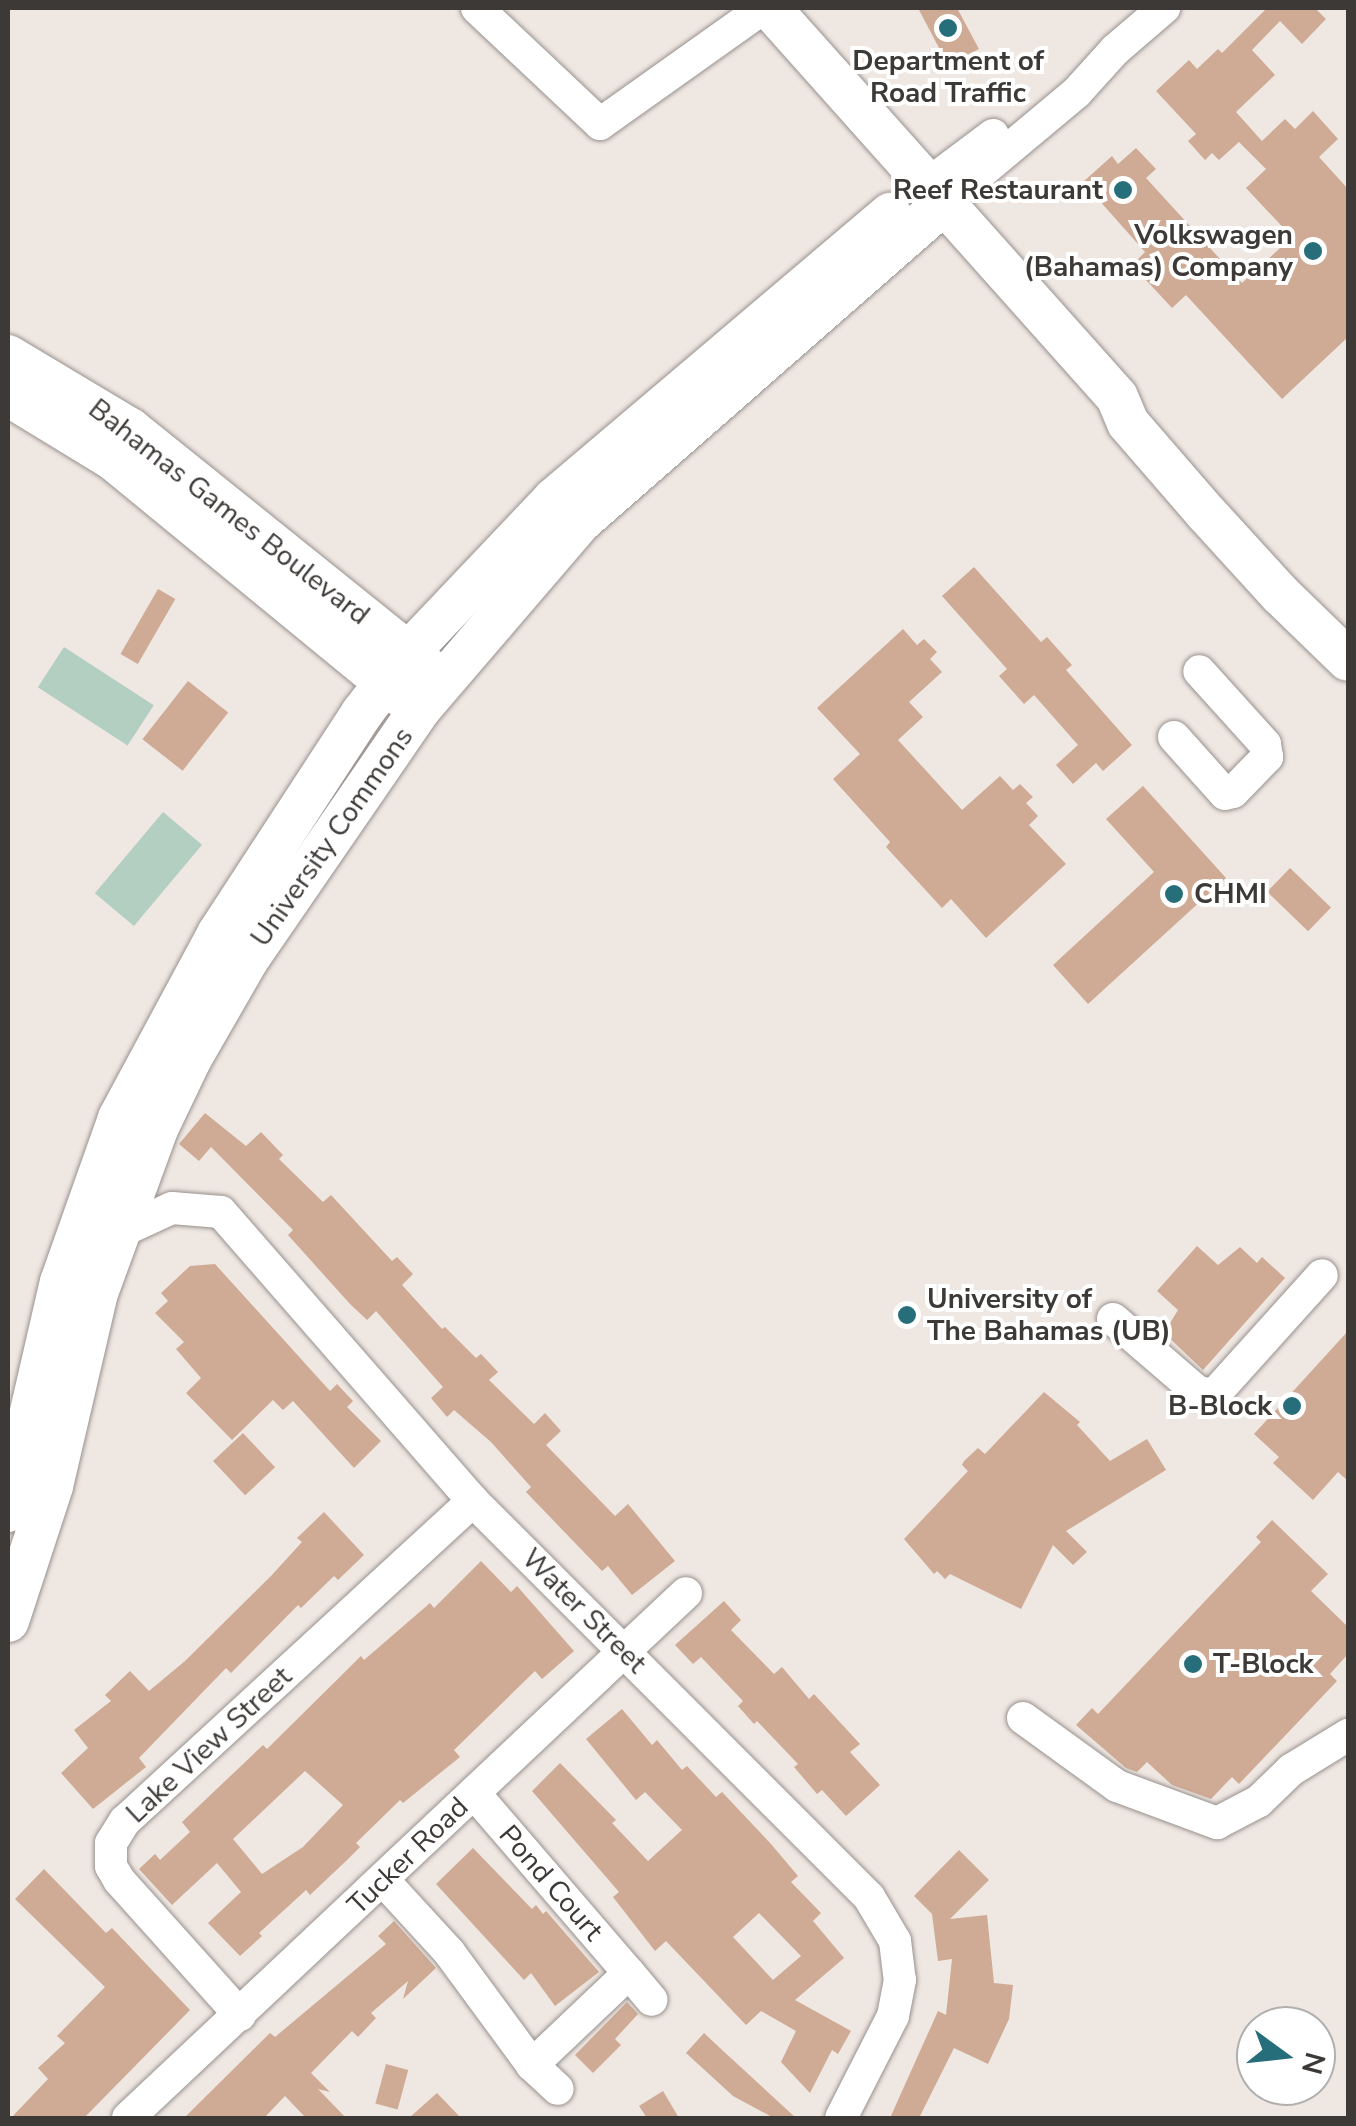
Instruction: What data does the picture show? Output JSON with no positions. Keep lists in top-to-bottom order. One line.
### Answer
{"streets":{"main road":["Bahamas Games Boulevard","University Commons"],"street":["Water Street","Lake View Street","Tucker Road","Pond Court"]},"crossings":[["Bahamas Games Boulevard","University Commons"],["University Commons","Water Street"],["Water Street","Lake View Street"],["Water Street","Tucker Road"],["Lake View Street","Tucker Road"],["Tucker Road","Pond Court"]],"places":["Department of Road Traffic","Reef Restaurant","Volkswagen (Bahamas) Company","CHMI","University of The Bahamas (UB)","B-Block","T-Block"],"north":"right"}
